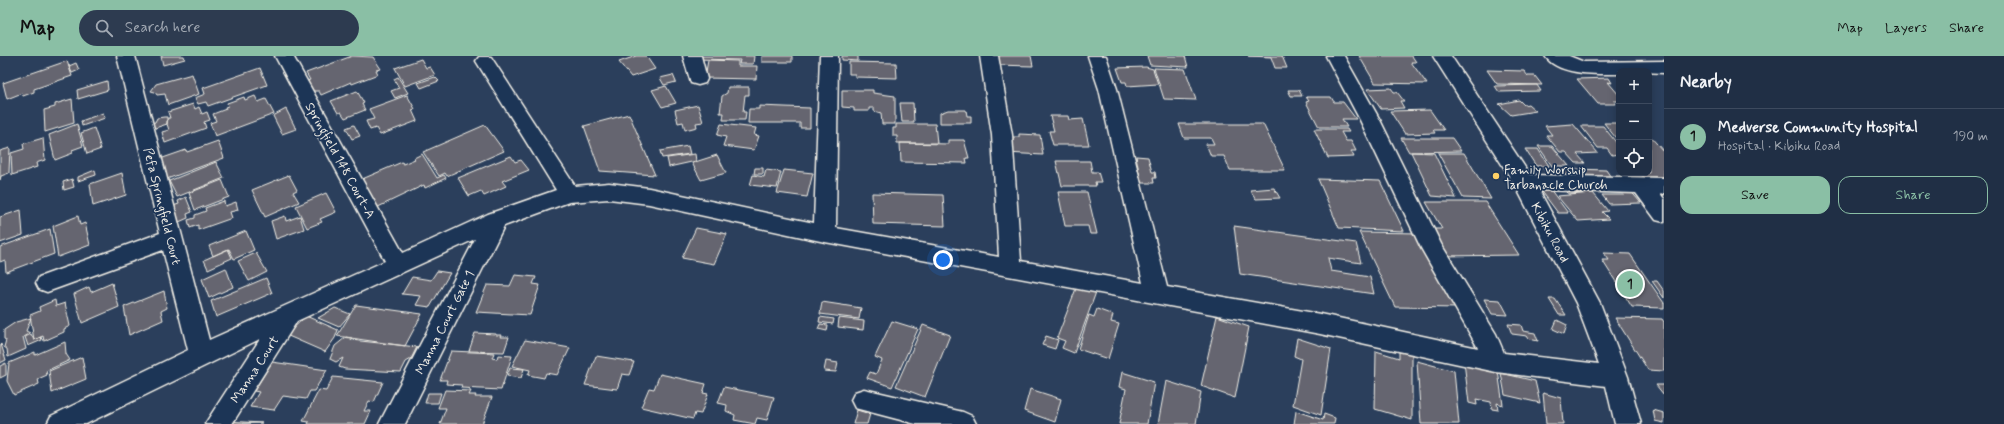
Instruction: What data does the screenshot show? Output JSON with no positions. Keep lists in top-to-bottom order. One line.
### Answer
{"streets":{"street":["Springfield 148 Court-A","Pefa Springfield Court","Kibiku Road","Manna Court Gate 1","Manna Court"]},"places":["Family Worship Tarbanacle Church"],"page":{"header":"Map","search":"Search here","nav":["Map","Layers","Share"],"heading":"Nearby","map_buttons":["+","−"],"list":[{"mark":"1","name":"Medverse Community Hospital","note":"Hospital · Kibiku Road","value":"190 m"}],"buttons":["Save","Share"],"pins":"1"}}
